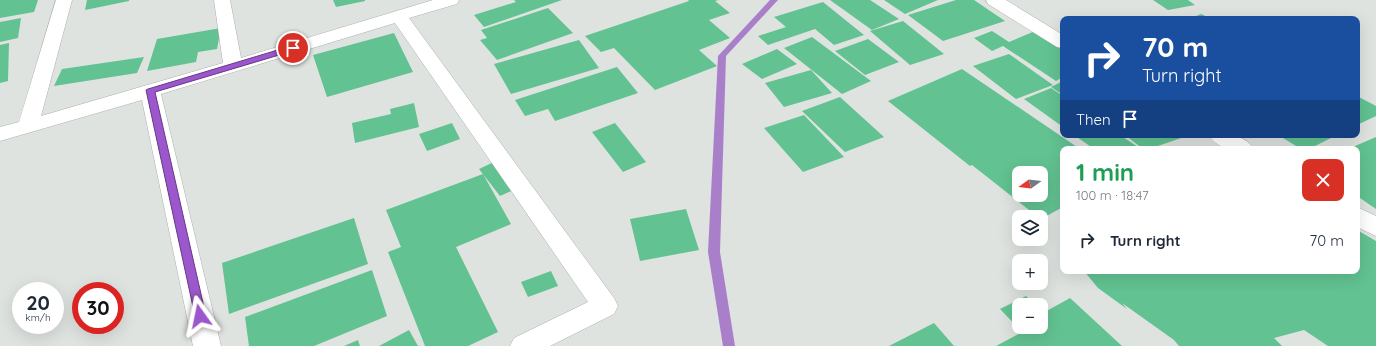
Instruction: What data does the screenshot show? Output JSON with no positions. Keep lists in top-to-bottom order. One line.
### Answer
{"north":"left","page":{"turn":["70 m","Turn right"],"then":"Then","heading":["1 min","100 m · 18:47"],"map_buttons":["+","−"],"list":[{"name":"Turn right","value":"70 m"}],"speed":"20 km/h","limit":"30"}}
